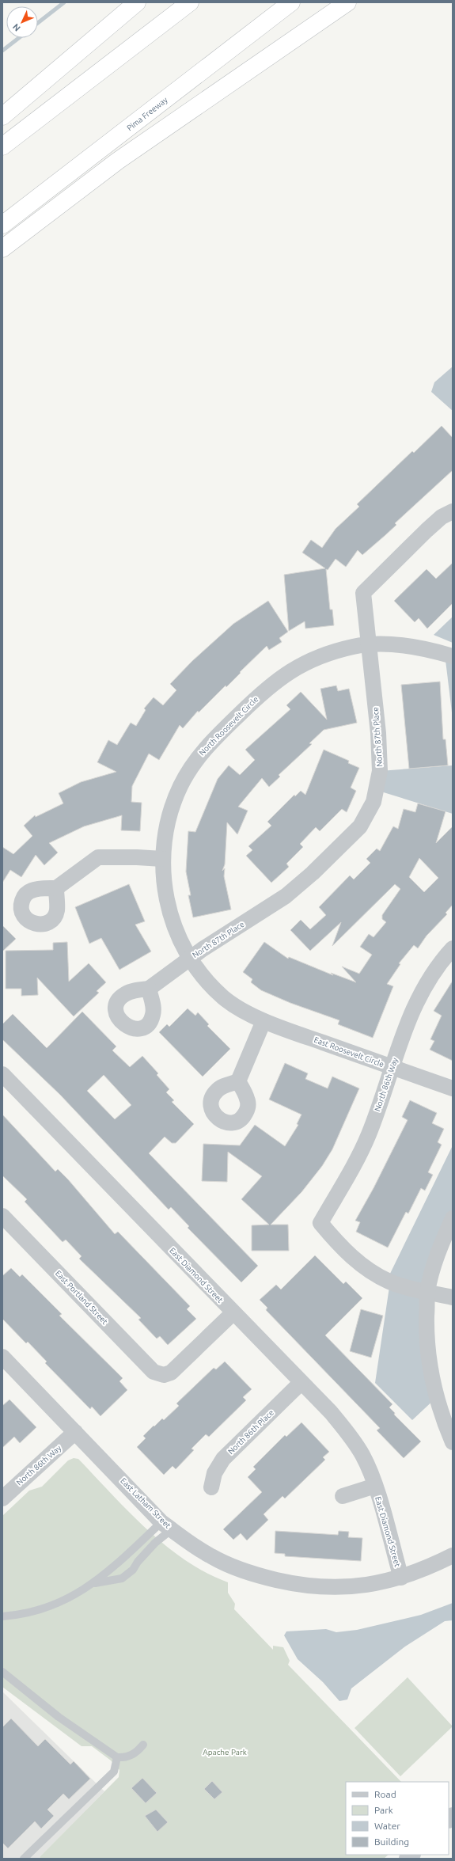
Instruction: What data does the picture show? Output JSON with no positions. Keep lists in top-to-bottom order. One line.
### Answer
{"streets":{"highway":["Pima Freeway"],"street":["North Roosevelt Circle","North 87th Place","East Roosevelt Circle","North 86th Way","East Diamond Street","East Portland Street","North 86th Place","East Latham Street"]},"crossings":[["North Roosevelt Circle","North 87th Place"],["North Roosevelt Circle","East Roosevelt Circle"],["East Roosevelt Circle","North 86th Way"],["North 86th Way","East Latham Street"],["East Diamond Street","East Portland Street"],["East Diamond Street","North 86th Place"],["East Diamond Street","East Latham Street"]],"parks":["Apache Park"],"legend":["Road","Park","Water","Building"],"north":"bottom left"}
